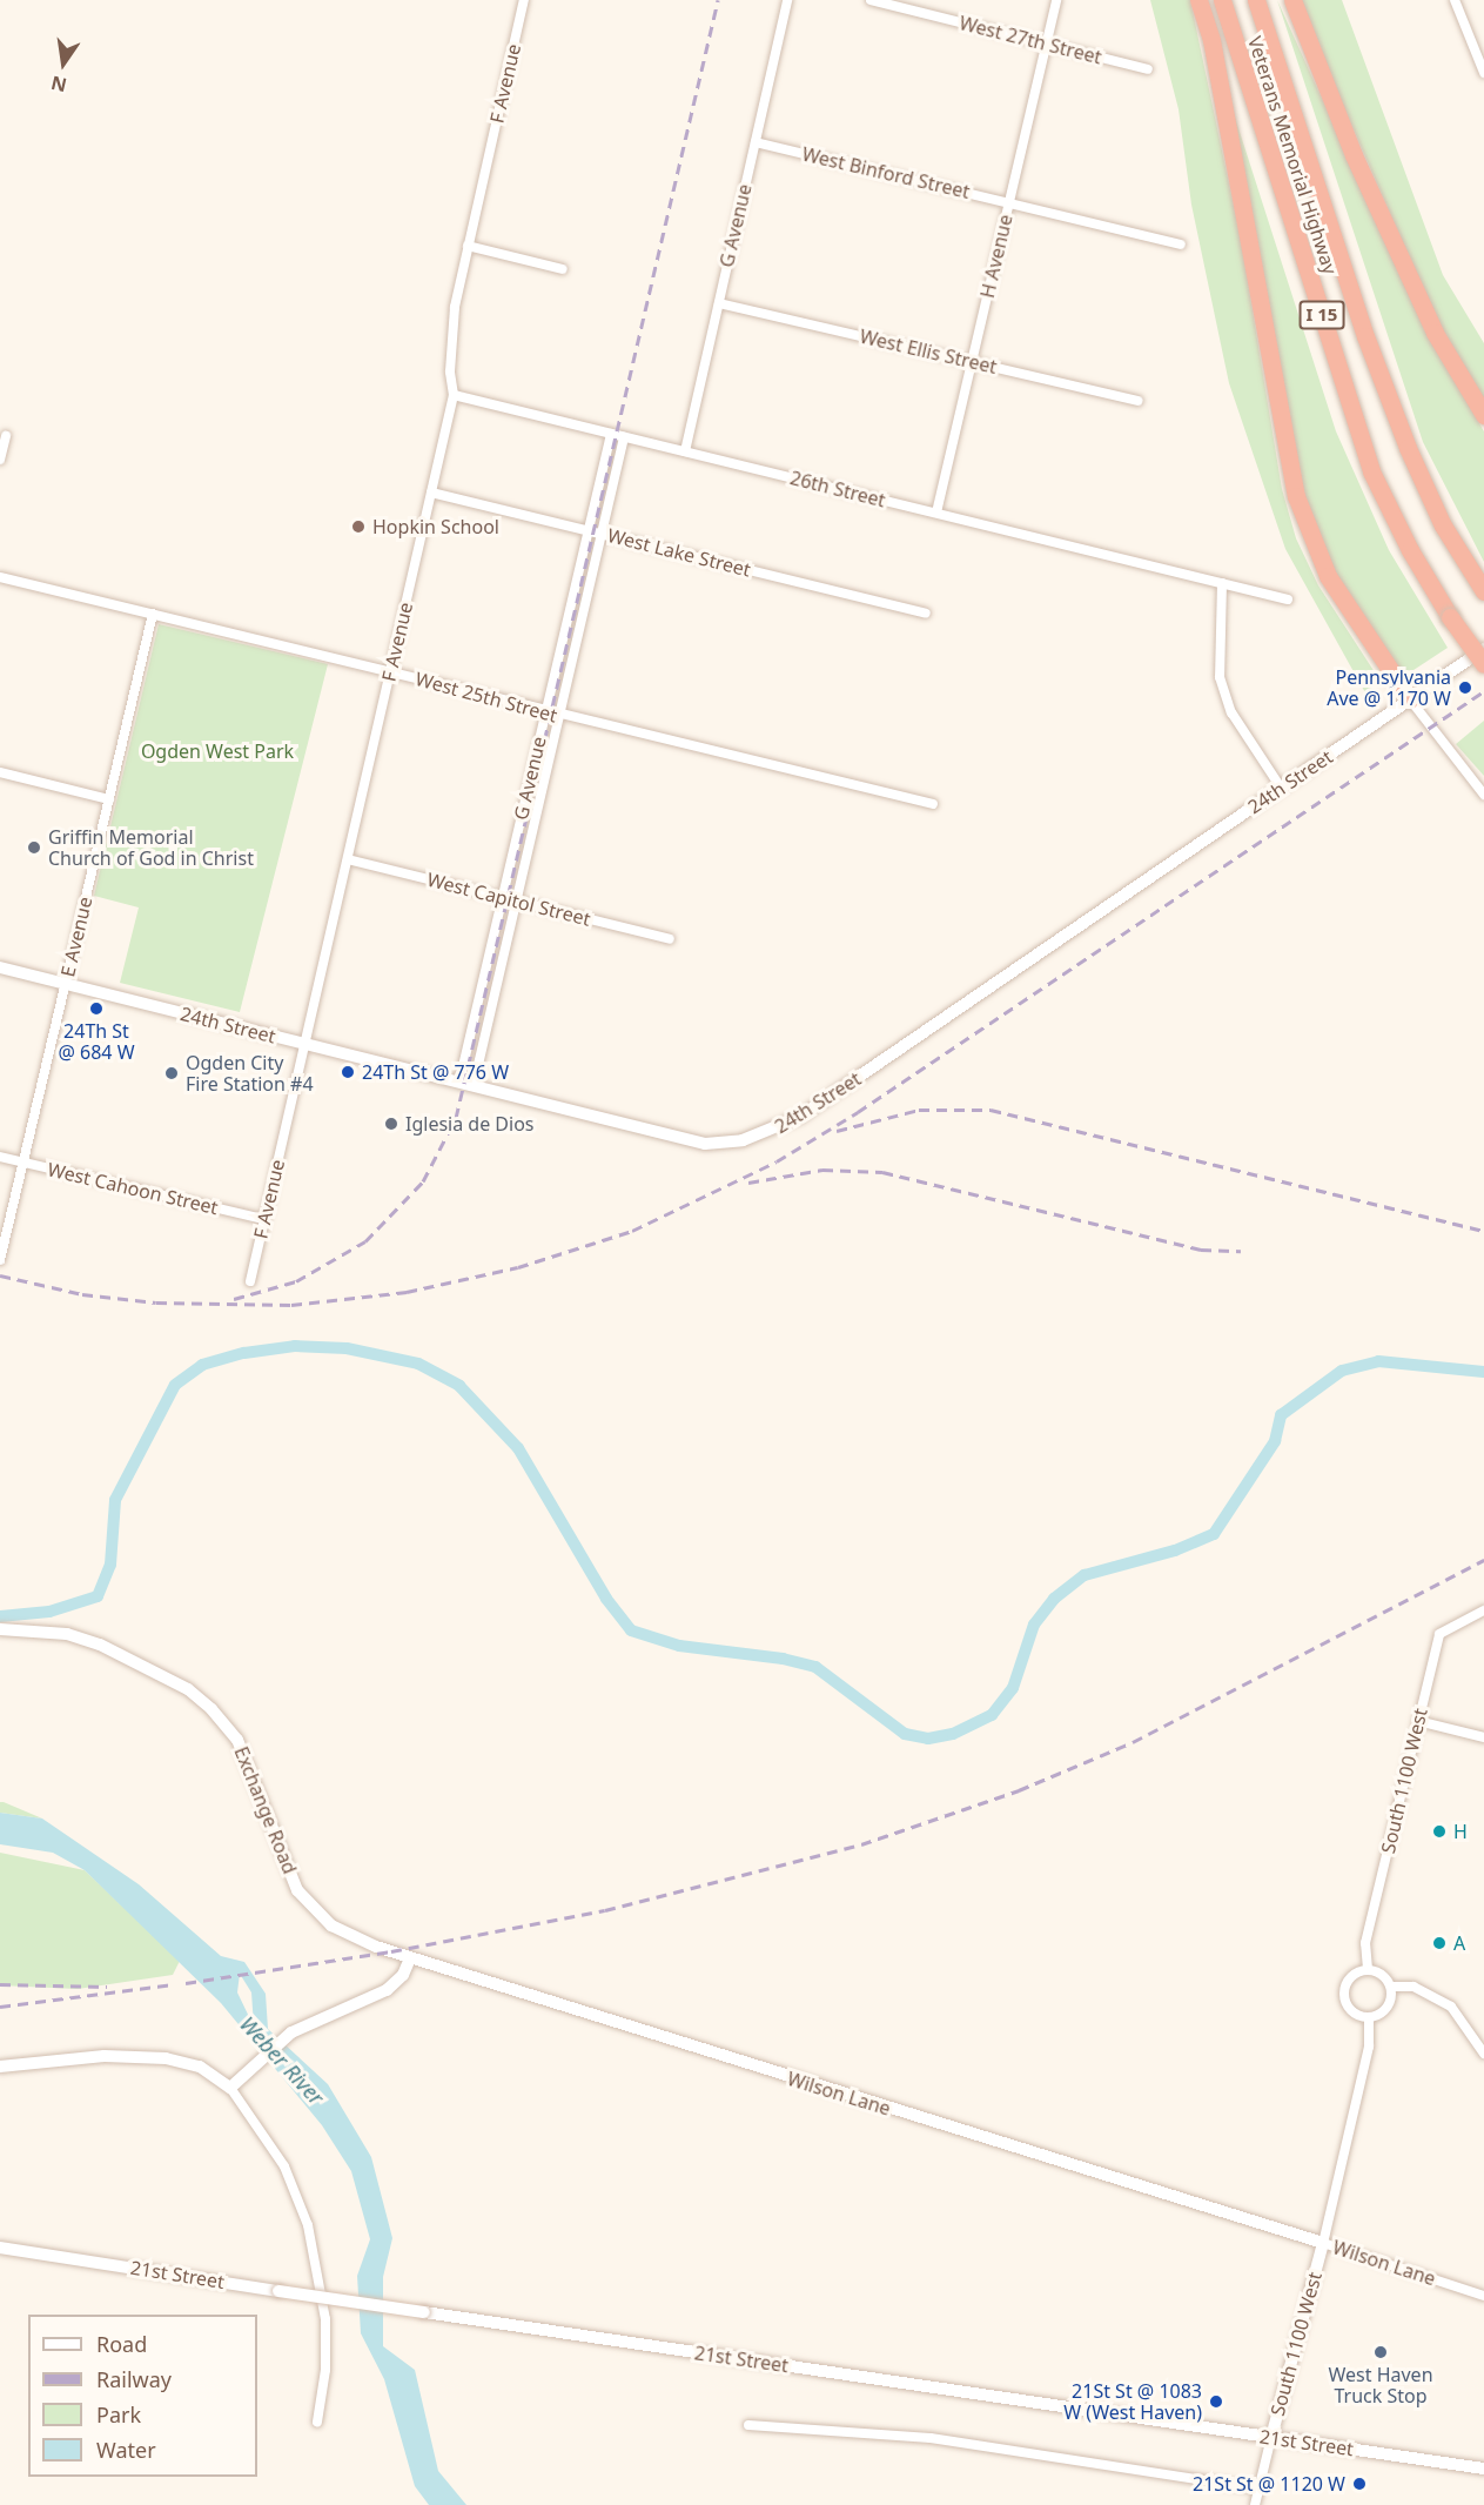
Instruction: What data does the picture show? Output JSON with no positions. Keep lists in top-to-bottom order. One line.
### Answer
{"streets":{"highway":["Veterans Memorial Highway","I 15"],"main road":["24th Street","South 1100 West","Exchange Road","Wilson Lane","21st Street"],"street":["West 27th Street","F Avenue","West Binford Street","G Avenue","H Avenue","West Ellis Street","26th Street","West Lake Street","West 25th Street","West Capitol Street","E Avenue","West Cahoon Street"]},"crossings":[["West 27th Street","H Avenue"],["F Avenue","26th Street"],["F Avenue","West Lake Street"],["F Avenue","West 25th Street"],["F Avenue","24th Street"],["F Avenue","West Capitol Street"],["F Avenue","West Cahoon Street"],["West Binford Street","G Avenue"],["West Binford Street","H Avenue"],["G Avenue","West Ellis Street"],["G Avenue","26th Street"],["G Avenue","West Lake Street"],["G Avenue","West 25th Street"],["G Avenue","24th Street"],["G Avenue","West Capitol Street"],["H Avenue","West Ellis Street"],["H Avenue","26th Street"],["West 25th Street","E Avenue"],["24th Street","E Avenue"],["E Avenue","West Cahoon Street"],["South 1100 West","Wilson Lane"],["South 1100 West","21st Street"],["Exchange Road","Wilson Lane"]],"water":["Weber River"],"parks":["Ogden West Park"],"places":["Hopkin School","Pennsylvania Ave @ 1170 W","Griffin Memorial Church of God in Christ","24Th St @ 684 W","24Th St @ 776 W","Ogden City Fire Station #4","Iglesia de Dios","H","A","West Haven Truck Stop","21St St @ 1083 W (West Haven)","21St St @ 1120 W"],"legend":["Road","Railway","Park","Water"],"north":"bottom"}
